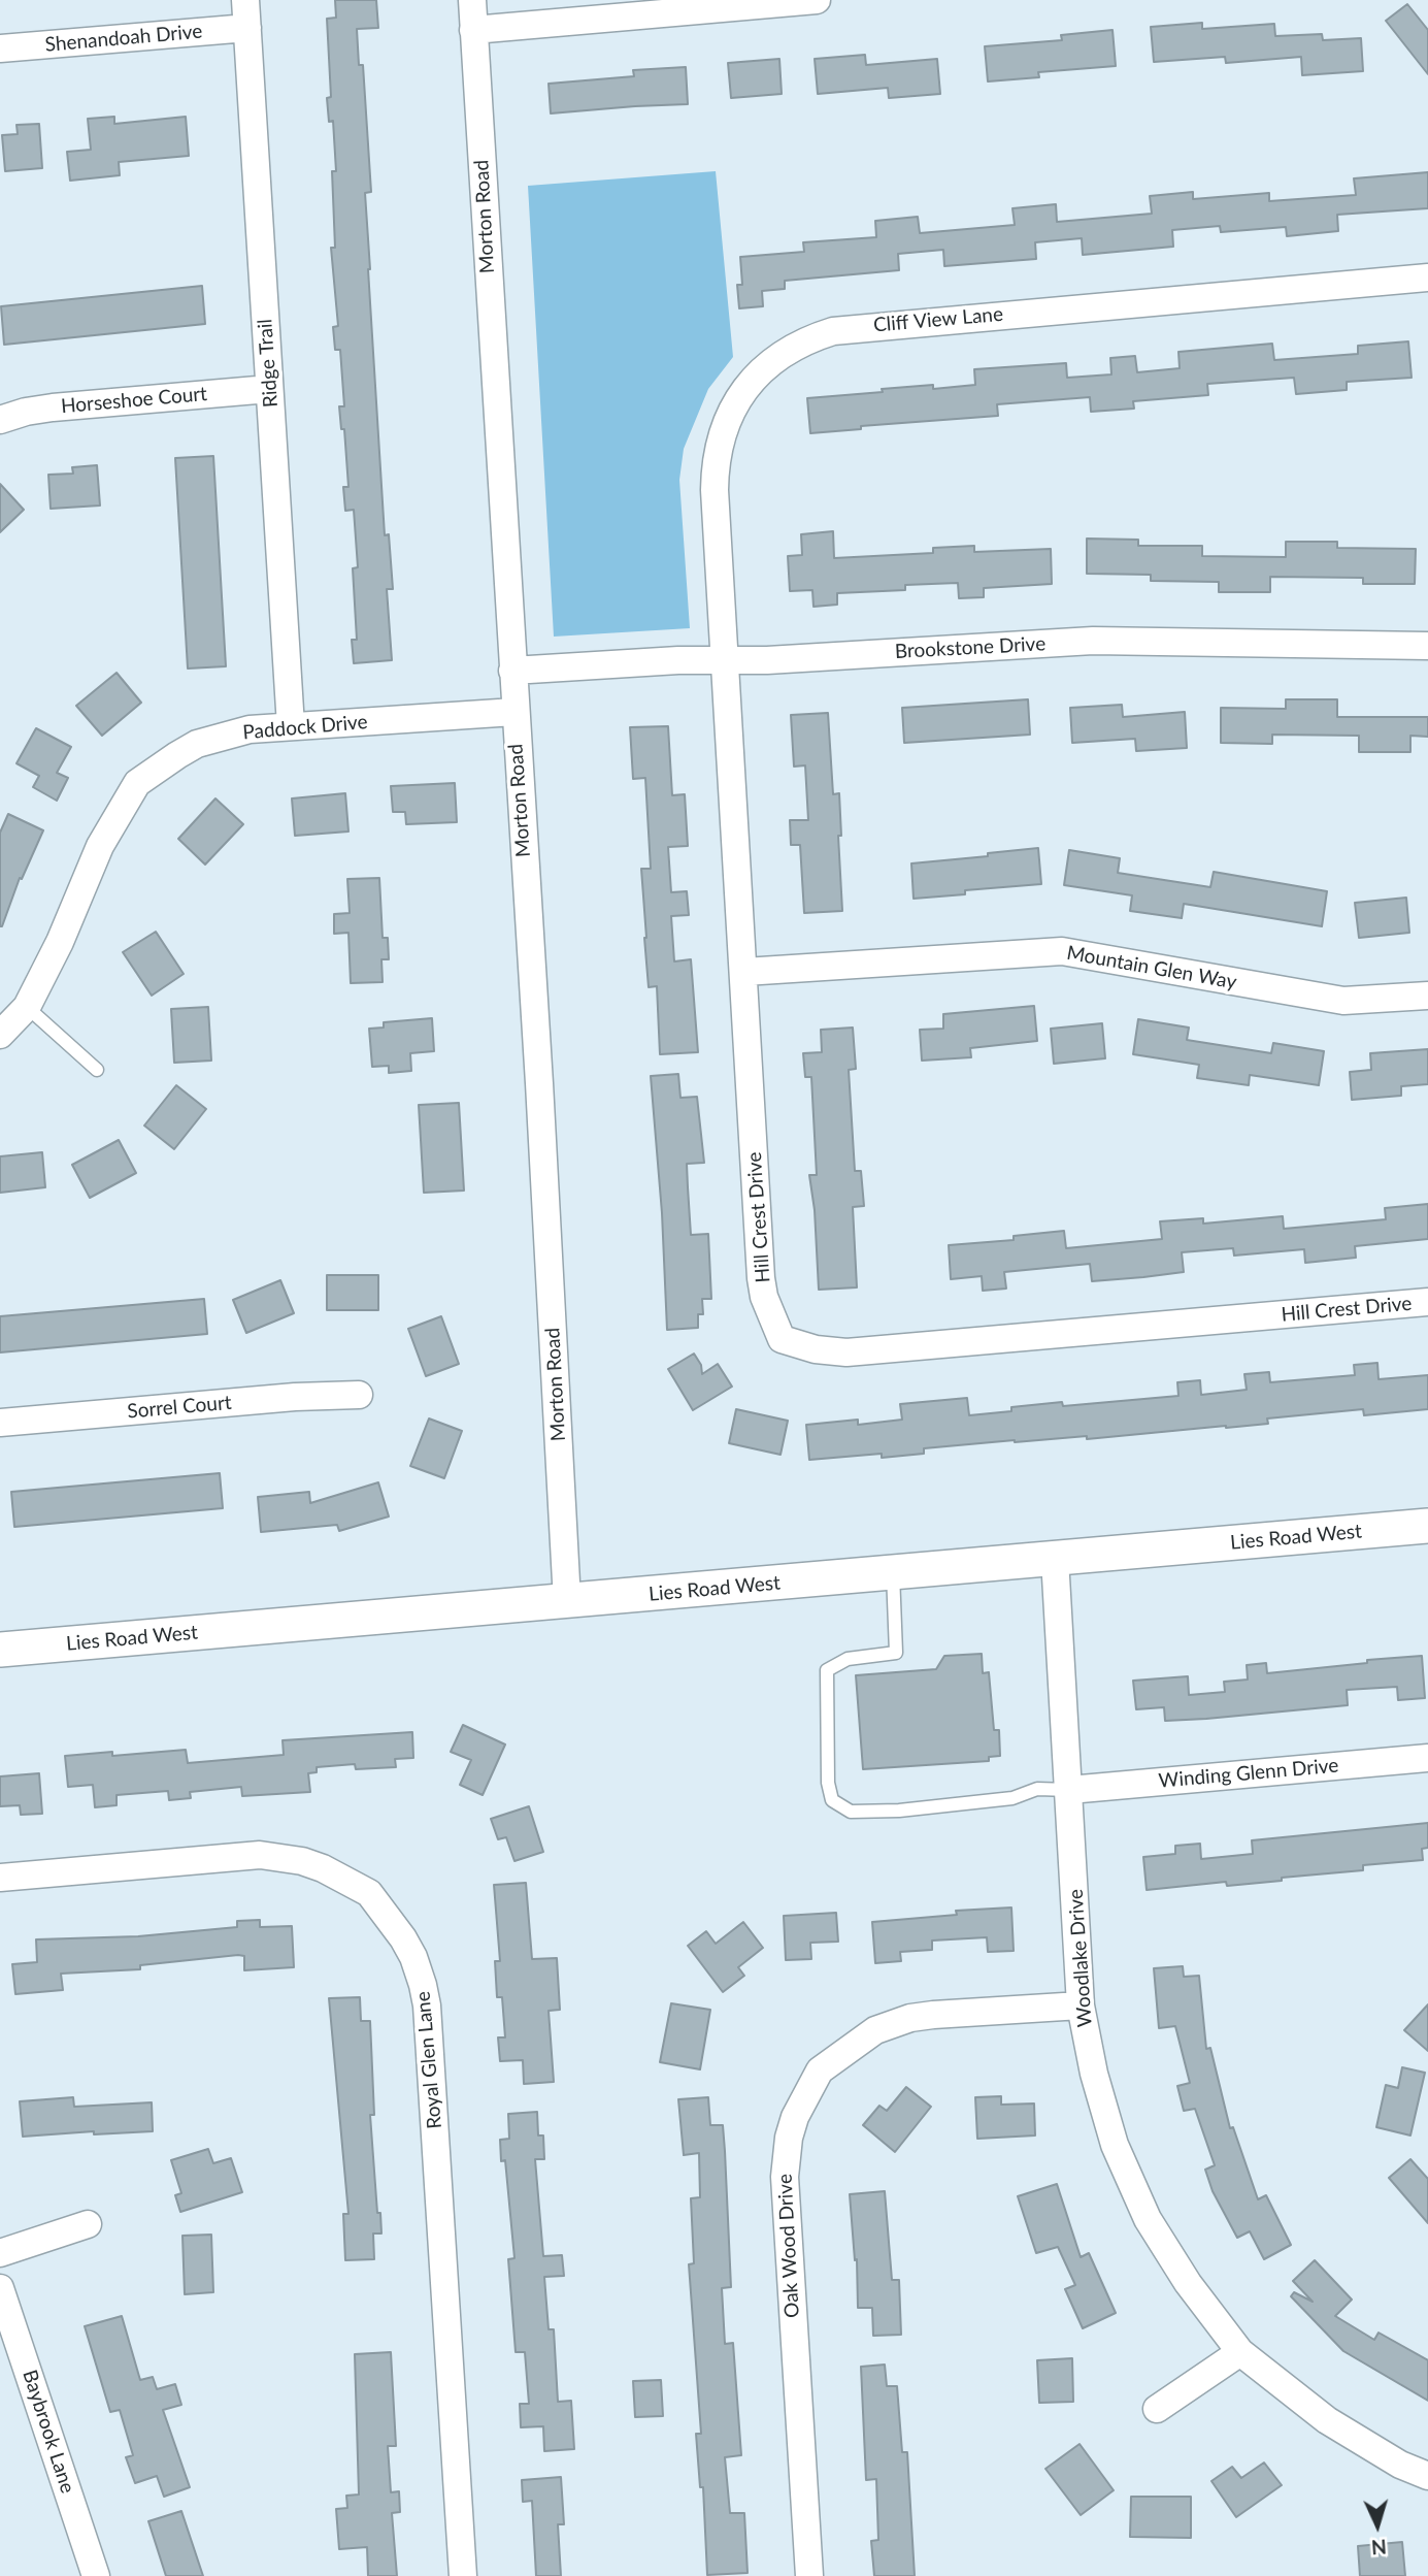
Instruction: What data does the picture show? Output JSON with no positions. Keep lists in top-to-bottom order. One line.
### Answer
{"streets":{"street":["Shenandoah Drive","Morton Road","Cliff View Lane","Ridge Trail","Horseshoe Court","Brookstone Drive","Paddock Drive","Mountain Glen Way","Hill Crest Drive","Sorrel Court","Lies Road West","Winding Glenn Drive","Woodlake Drive","Royal Glen Lane","Oak Wood Drive","Baybrook Lane"]},"crossings":[["Shenandoah Drive","Ridge Trail"],["Morton Road","Brookstone Drive"],["Morton Road","Paddock Drive"],["Morton Road","Lies Road West"],["Cliff View Lane","Brookstone Drive"],["Cliff View Lane","Hill Crest Drive"],["Ridge Trail","Horseshoe Court"],["Ridge Trail","Paddock Drive"],["Brookstone Drive","Hill Crest Drive"],["Mountain Glen Way","Hill Crest Drive"],["Lies Road West","Woodlake Drive"],["Winding Glenn Drive","Woodlake Drive"],["Woodlake Drive","Oak Wood Drive"]],"north":"bottom"}
